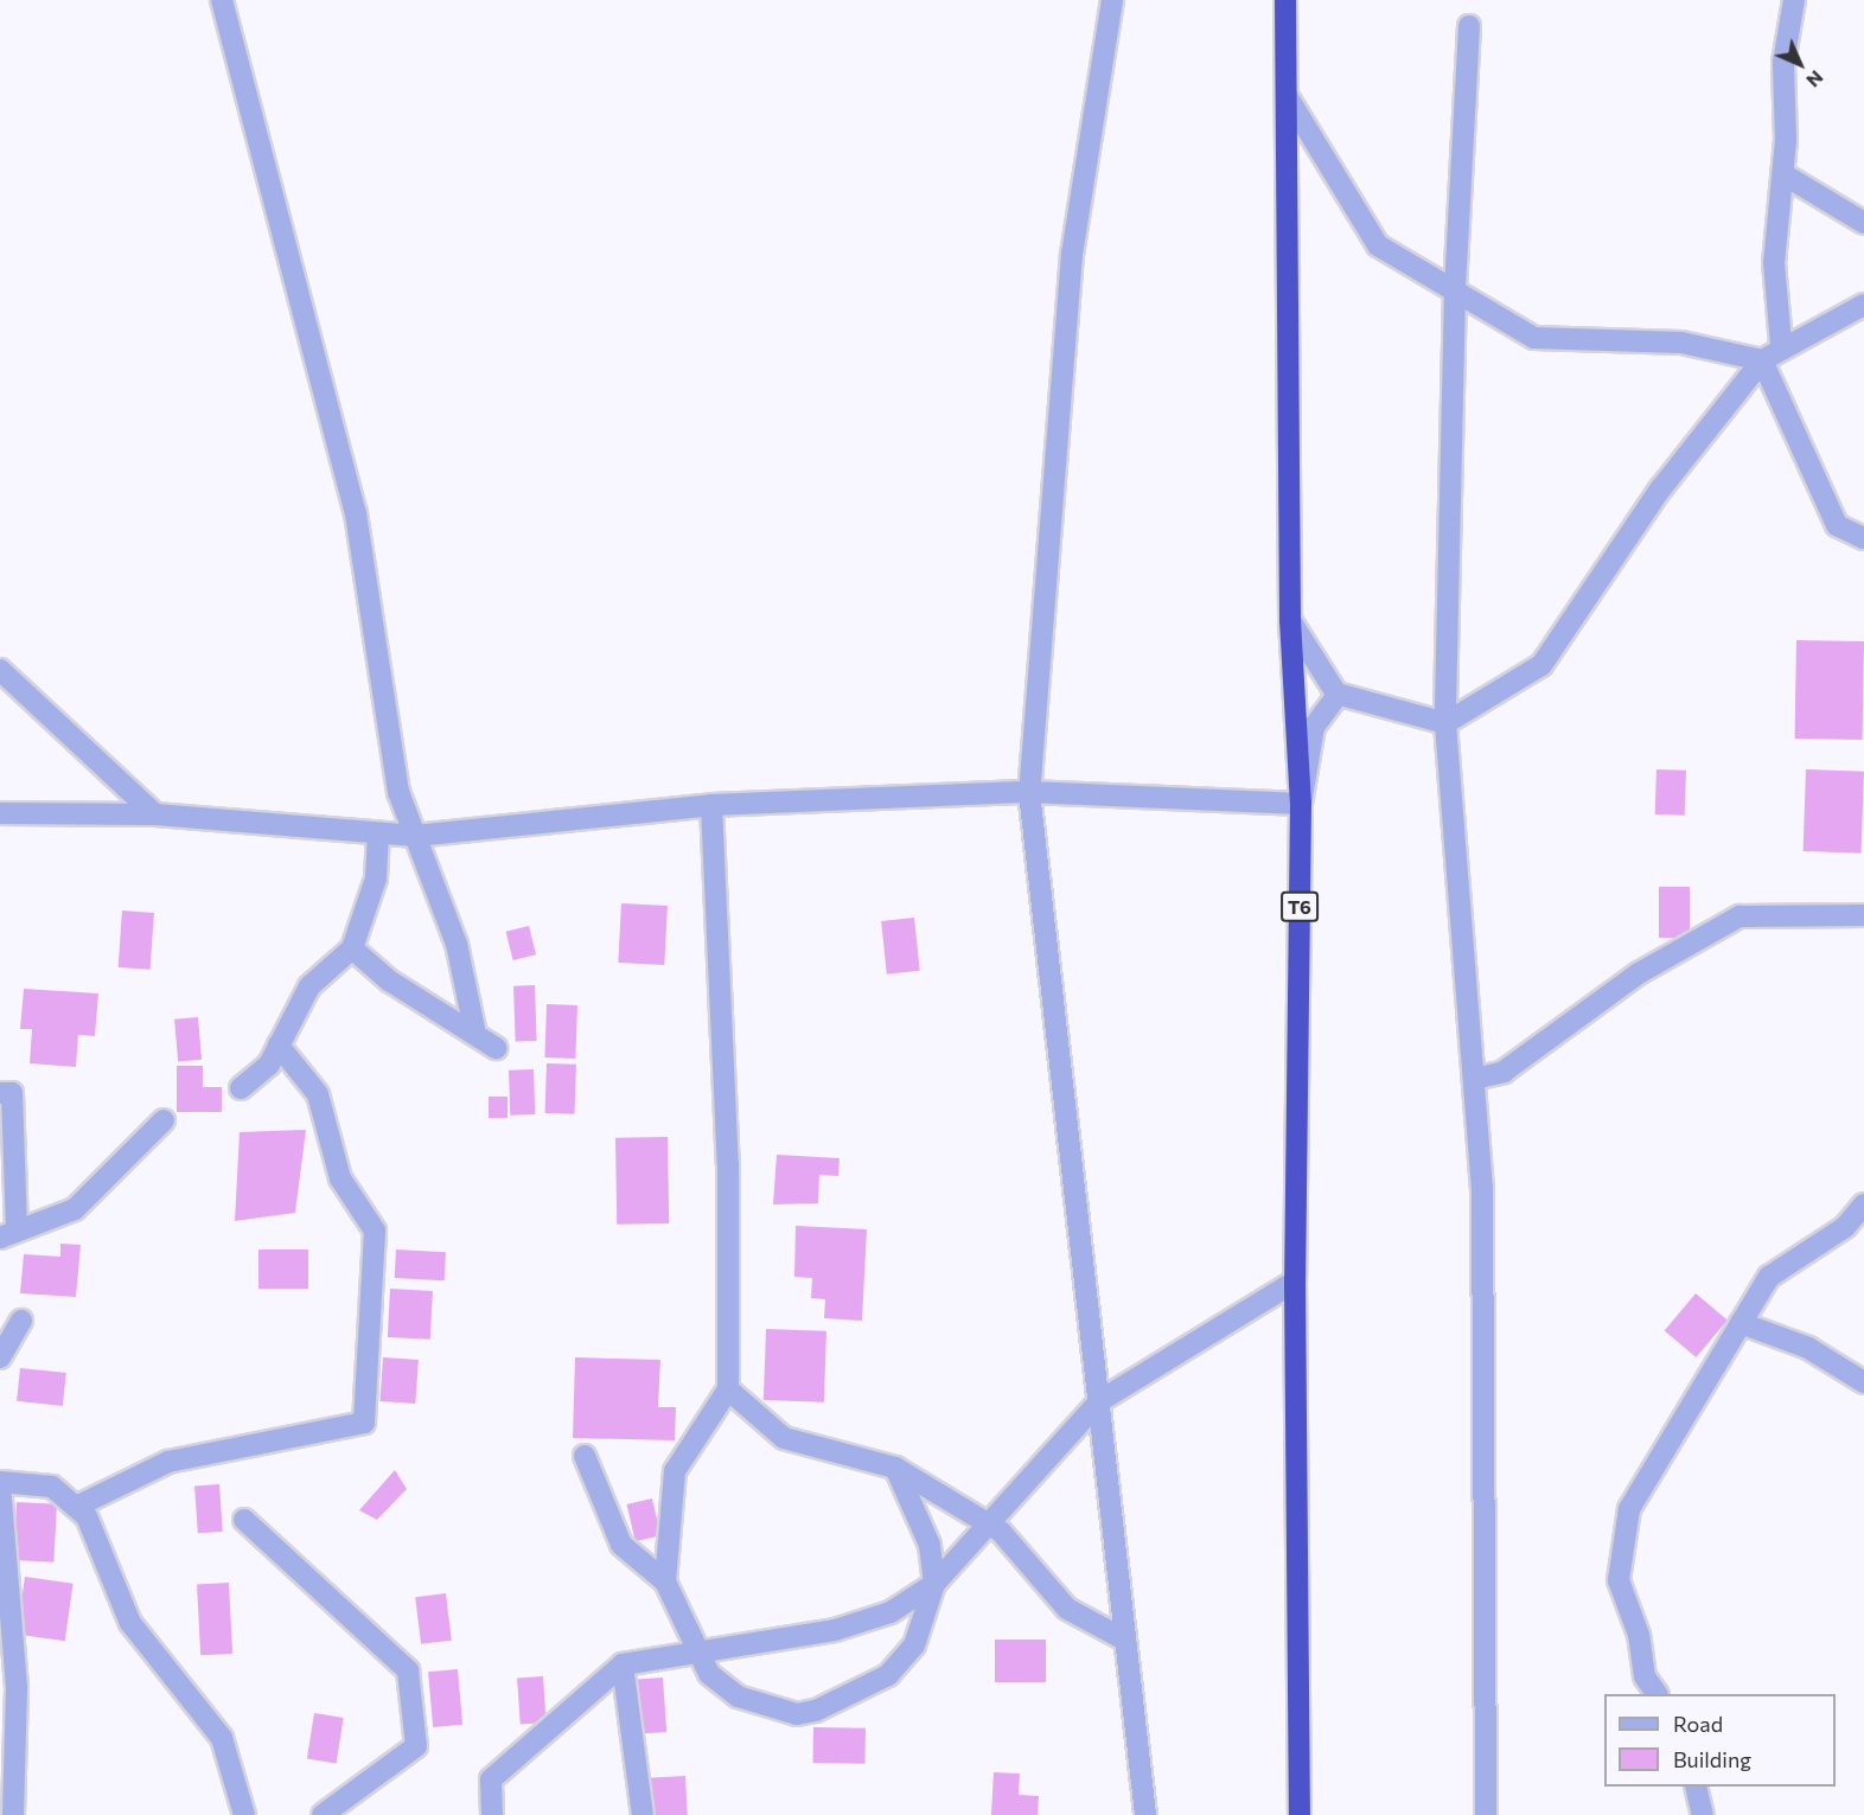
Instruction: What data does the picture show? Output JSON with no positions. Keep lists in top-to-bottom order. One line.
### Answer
{"streets":{"highway":["T6"]},"legend":["Road","Building"],"north":"bottom right"}
